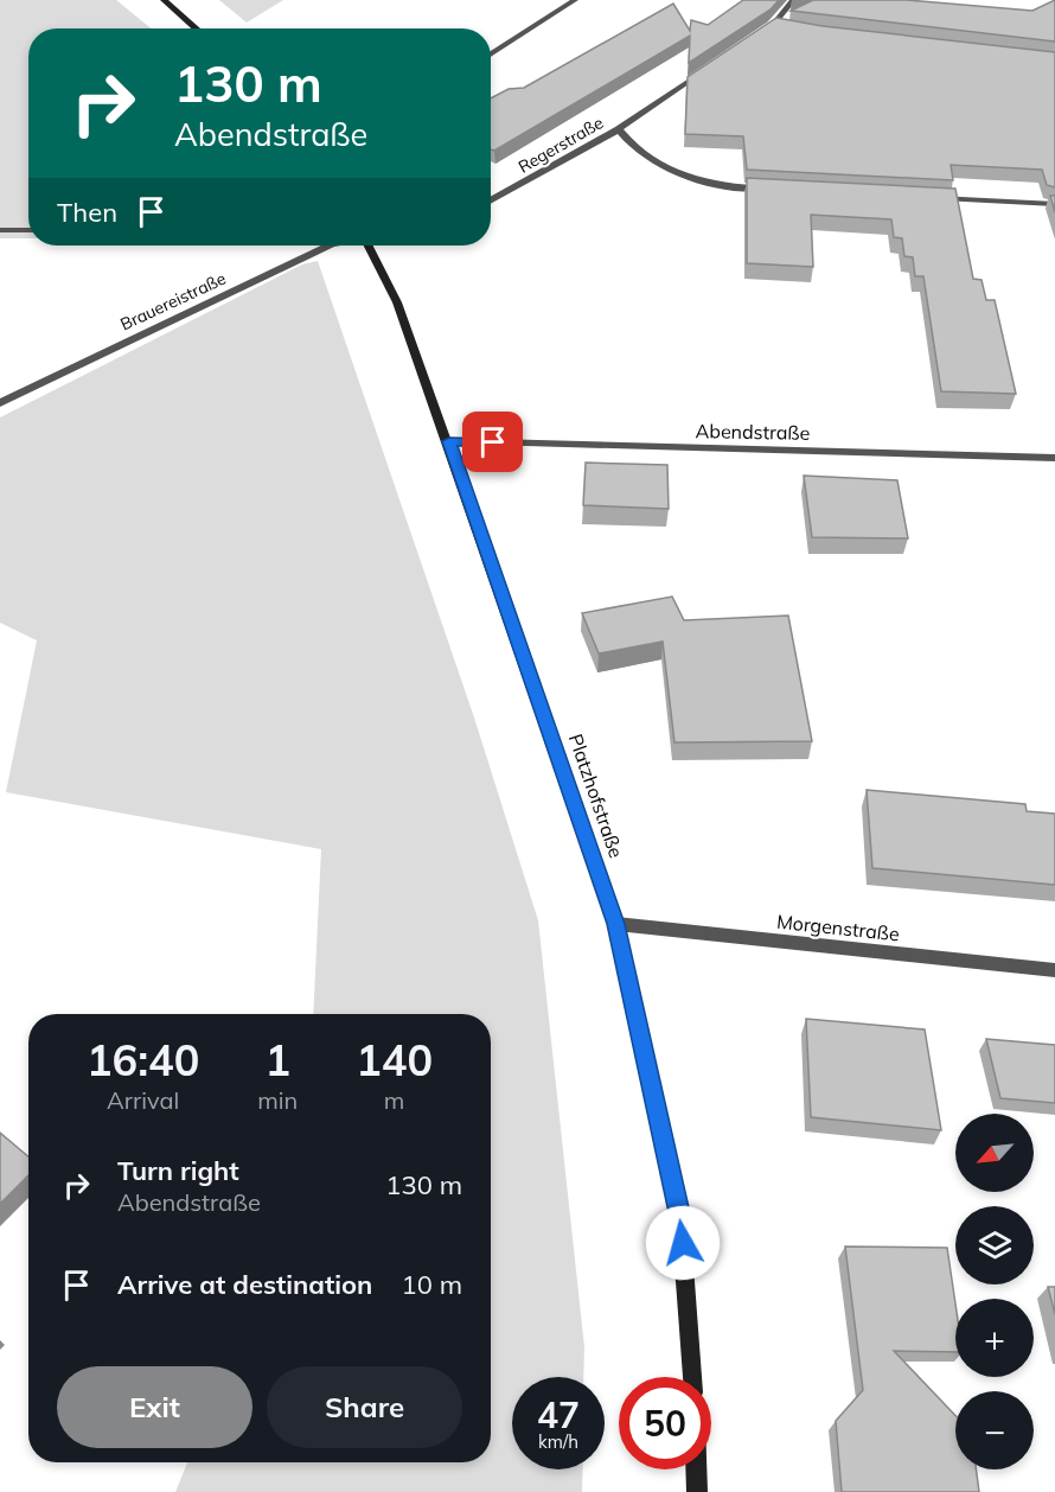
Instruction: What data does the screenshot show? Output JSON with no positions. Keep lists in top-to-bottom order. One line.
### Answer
{"streets":{"main road":["Platzhofstraße"],"street":["Regerstraße","Brauereistraße","Abendstraße","Morgenstraße"]},"crossings":[["Abendstraße","Platzhofstraße"],["Platzhofstraße","Morgenstraße"]],"north":"bottom left","page":{"turn":["130 m","Abendstraße"],"then":"Then","eta":["16:40","Arrival","1","min","140","m"],"map_buttons":["+","−"],"list":[{"name":"Turn right","note":"Abendstraße","value":"130 m"},{"name":"Arrive at destination","value":"10 m"}],"buttons":["Exit","Share"],"speed":"47 km/h","limit":"50"}}
